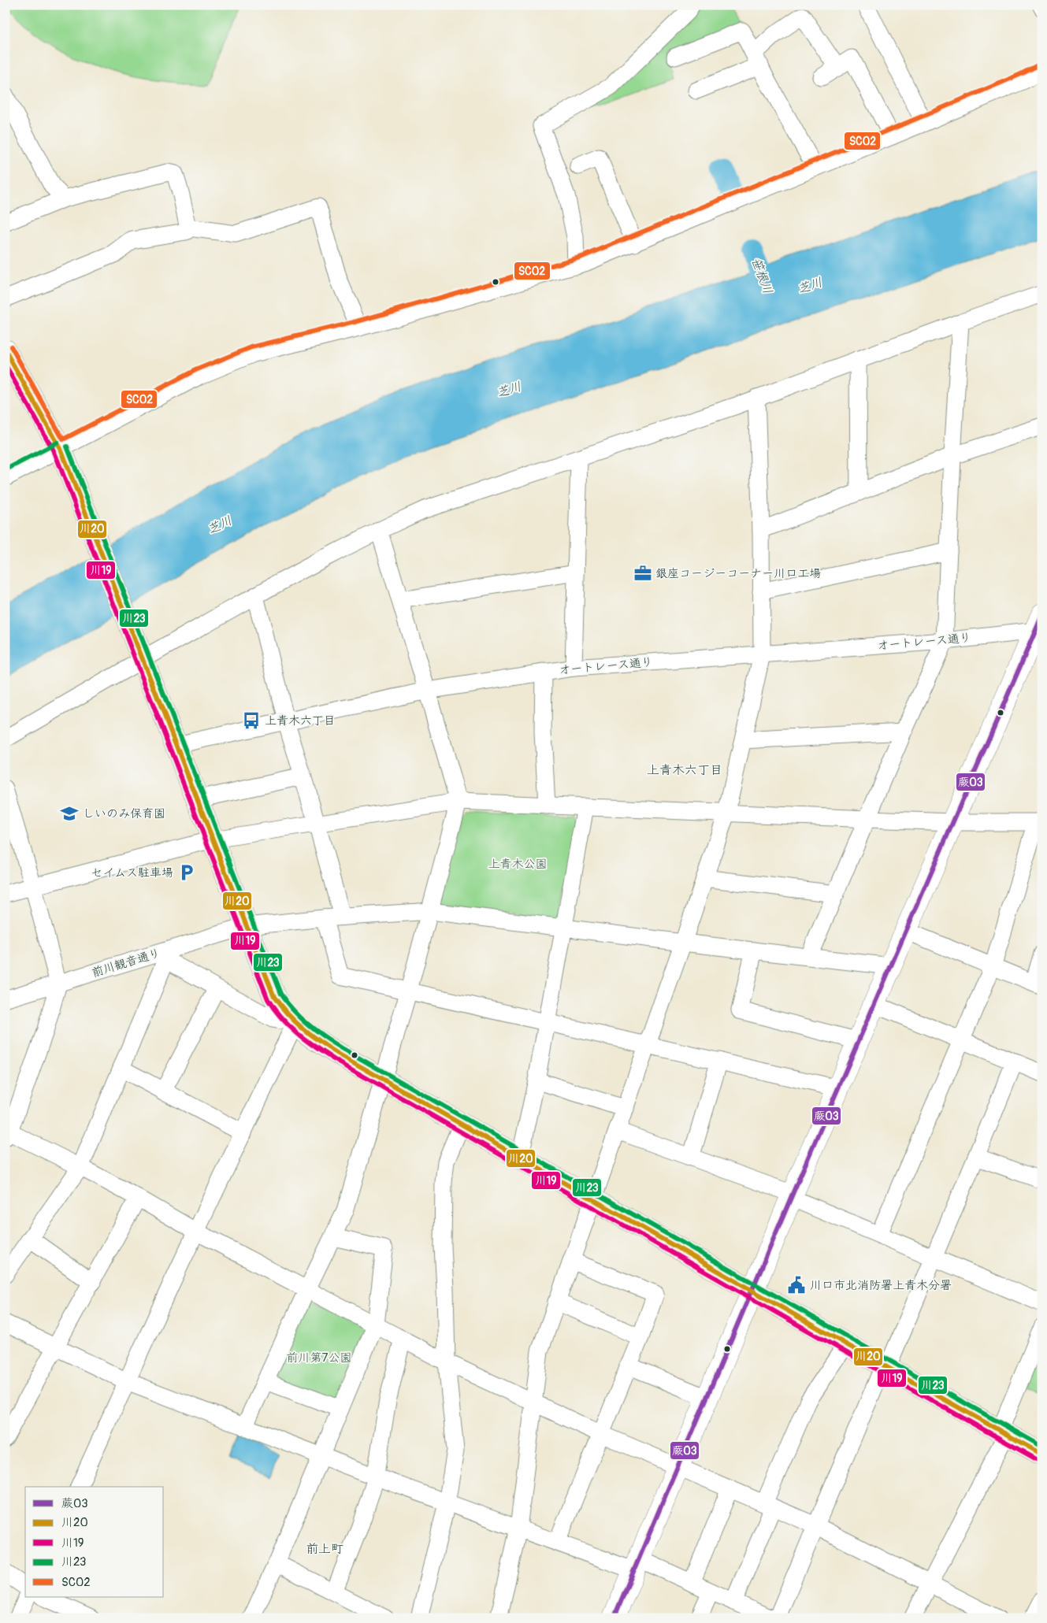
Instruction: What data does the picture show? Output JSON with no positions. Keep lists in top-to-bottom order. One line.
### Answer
{"streets":{"street":["オートレース通り","前川観音通り"]},"districts":["上青木六丁目","前上町"],"water":["笹根川","芝川"],"parks":["上青木公園","前川第7公園"],"places":{"office":["銀座コージーコーナー川口工場"],"bus stop":["上青木六丁目"],"school or university":["しいのみ保育園"],"parking":["セイムス駐車場"],"public building":["川口市北消防署上青木分署"]},"lines":["transit line SC02","transit line 川20","transit line 川19","transit line 川23","transit line 蕨03"],"legend":["蕨03","川20","川19","川23","SC02"]}
